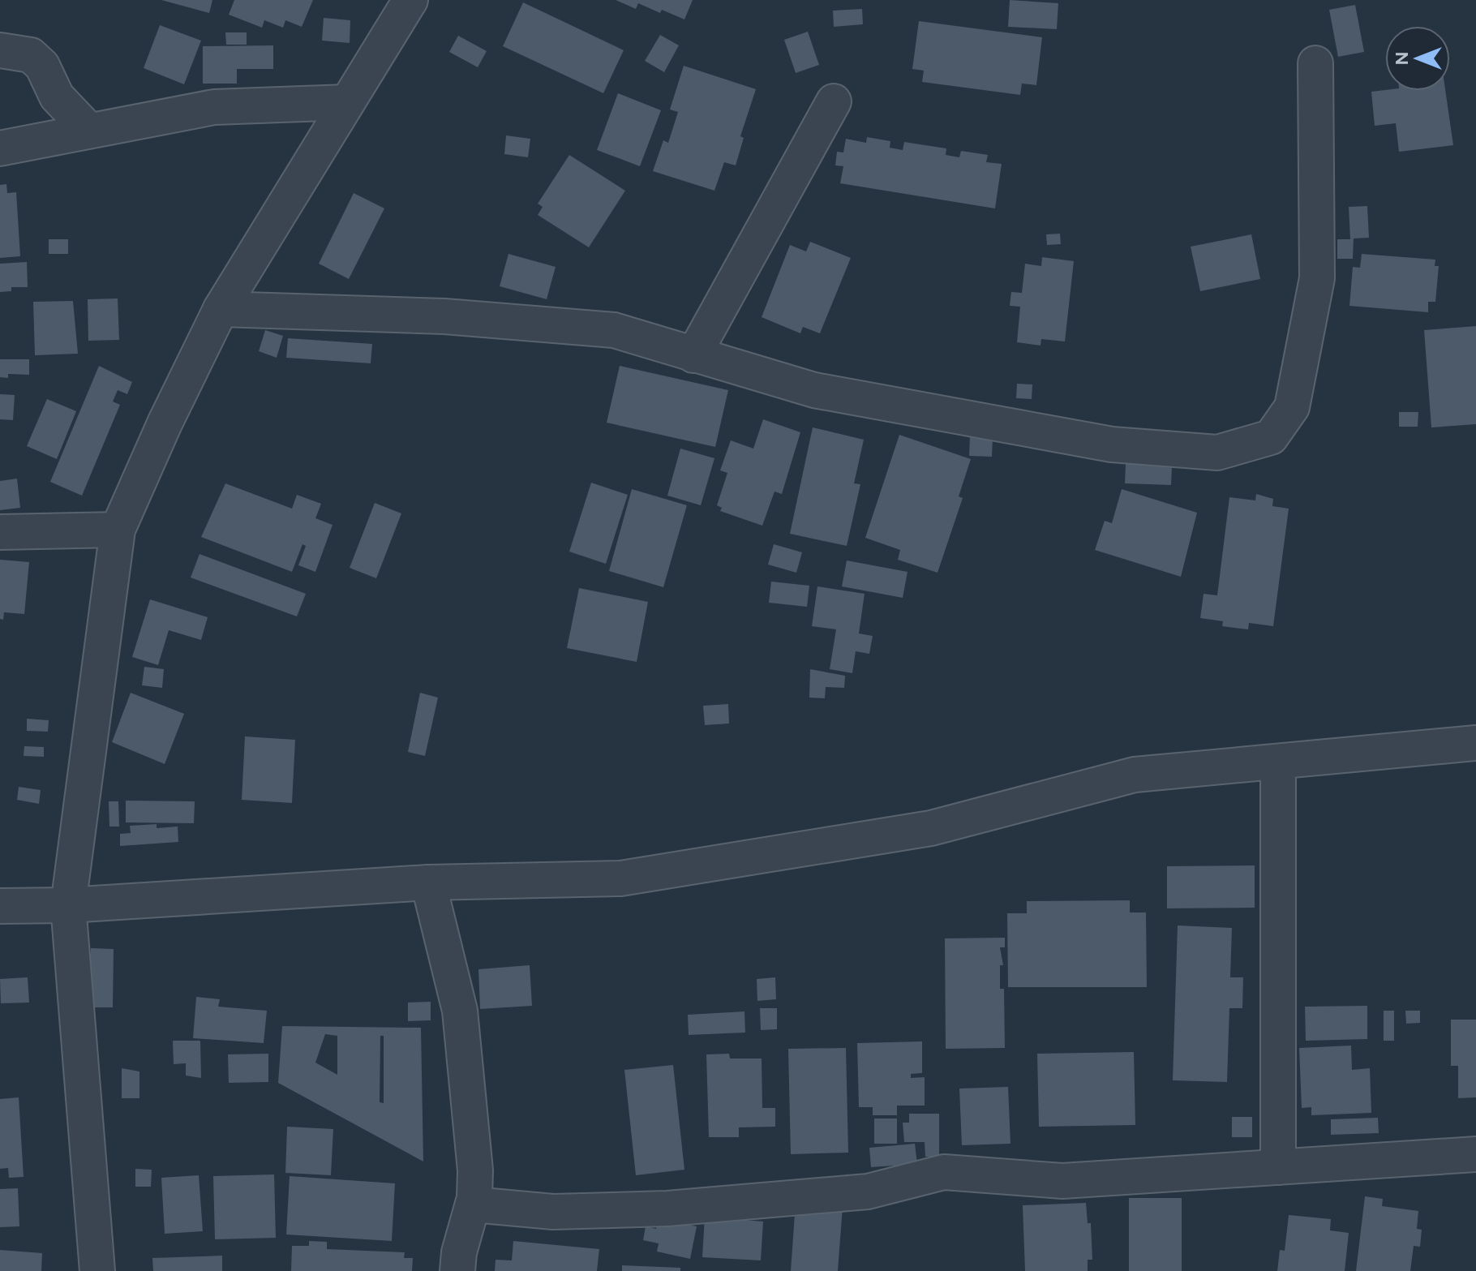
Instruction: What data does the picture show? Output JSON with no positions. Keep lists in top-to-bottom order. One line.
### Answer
{"north":"left"}
